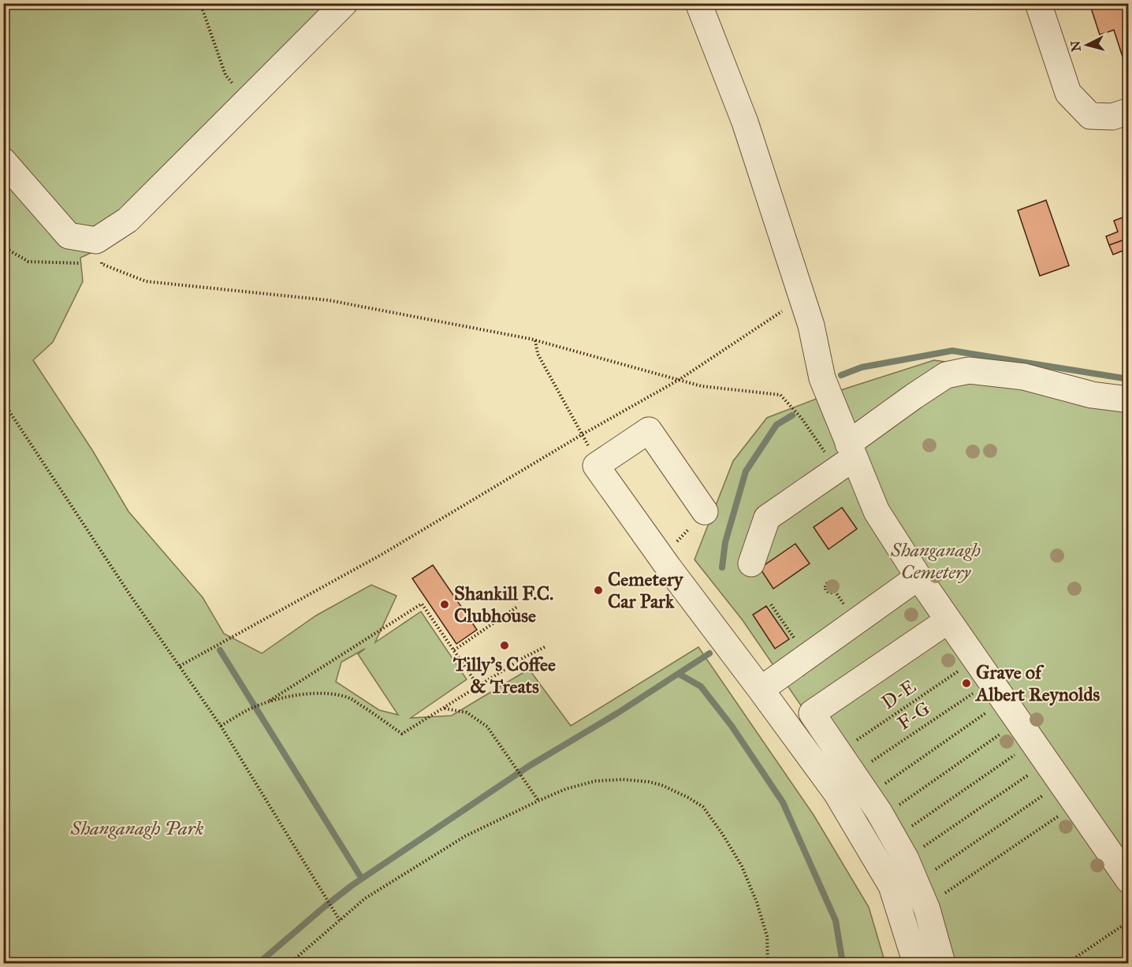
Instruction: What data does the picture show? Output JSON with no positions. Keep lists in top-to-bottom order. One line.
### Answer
{"streets":{"path":["D-E","F-G"]},"parks":["Shanganagh Cemetery","Shanganagh Park"],"places":["Cemetery Car Park","Shankill F.C. Clubhouse","Tilly's Coffee & Treats","Grave of Albert Reynolds"],"north":"left"}
